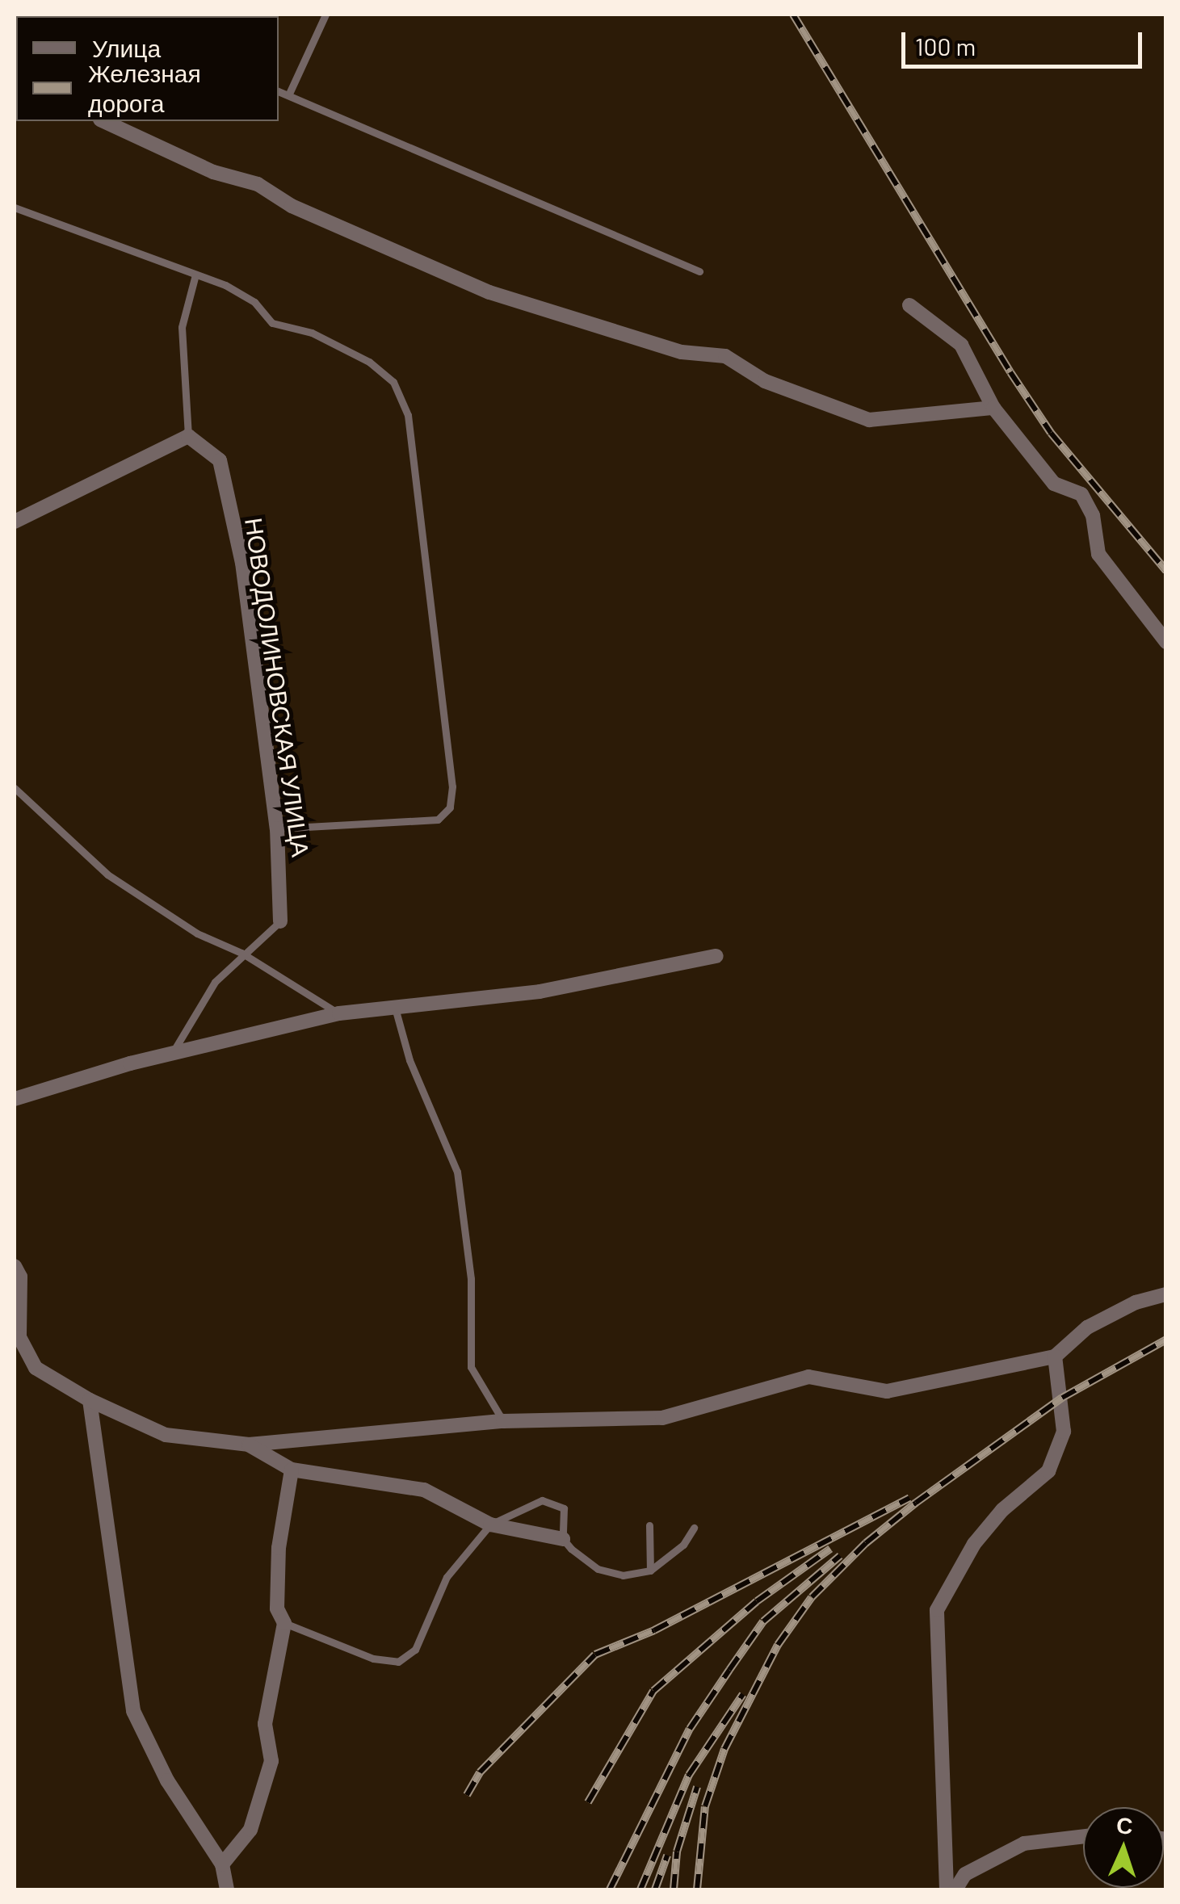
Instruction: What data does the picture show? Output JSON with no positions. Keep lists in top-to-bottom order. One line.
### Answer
{"streets":{"street":["НОВОДОЛИНОВСКАЯ УЛИЦА"]},"legend":["Улица","Железная дорога"],"scale_bar":"100 m","north":"top"}
